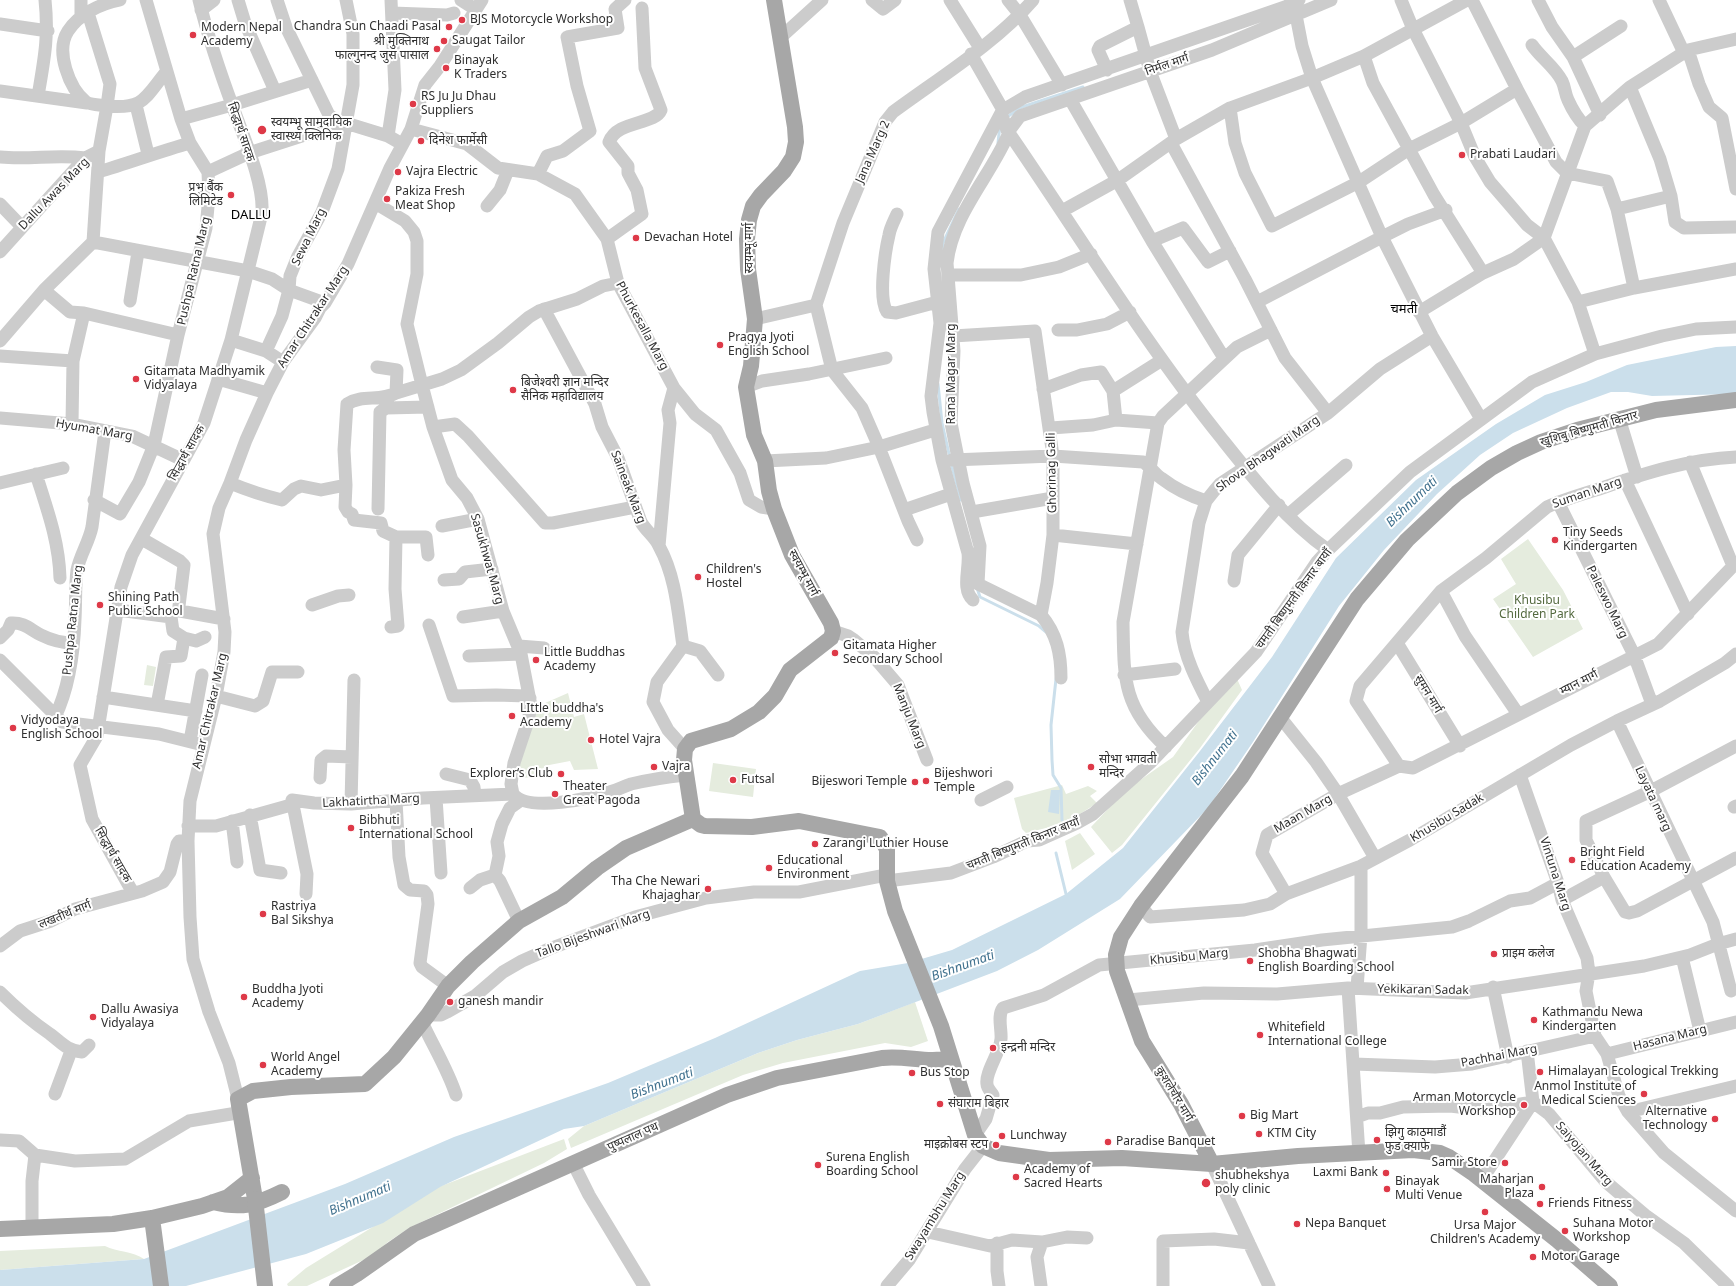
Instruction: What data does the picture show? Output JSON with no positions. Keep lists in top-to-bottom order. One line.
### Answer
{"streets":{"main road":["स्वयम्भू मार्ग","खुशिबु बिष्णुमती किनार","कुशलेचौर मार्ग","पुष्पलाल पथ"],"street":["निर्मल मार्ग","सिद्धार्थ सादक","Jana Marg 2","Dallu Awas Marg","Sewa Marg","Pushpa Ratna Marg","Amar Chitrakar Marg","Phurkesalla Marg","Rana Magar Marg","Hyumat Marg","Shova Bhagwati Marg","Ghorinag Galli","Saineak Marg","Suman Marg","Sasukhwat Marg","चमती बिष्णुमती किनार बायाँ","Paleswo Marg","म्यान मार्ग","सुमन मार्ग","Manju Marg","Layata marg","Lakhatirtha Marg","Maan Marg","Khusibu Sadak","Vintuna Marg","लखतीर्थ मार्ग","Tallo Bijeshwari Marg","Khusibu Marg","Yekikaran Sadak","Hasana Marg","Pachhai Marg","Saiyojan Marg","Swayambhu Marg"]},"crossings":[["निर्मल मार्ग","Rana Magar Marg"],["सिद्धार्थ सादक","Hyumat Marg"],["सिद्धार्थ सादक","लखतीर्थ मार्ग"],["स्वयम्भू मार्ग","Phurkesalla Marg"],["स्वयम्भू मार्ग","Manju Marg"],["Pushpa Ratna Marg","Hyumat Marg"],["Amar Chitrakar Marg","Phurkesalla Marg"],["Amar Chitrakar Marg","Sasukhwat Marg"],["Rana Magar Marg","Ghorinag Galli"],["खुशिबु बिष्णुमती किनार","Khusibu Sadak"],["खुशिबु बिष्णुमती किनार","Khusibu Marg"],["खुशिबु बिष्णुमती किनार","कुशलेचौर मार्ग"],["Shova Bhagwati Marg","चमती बिष्णुमती किनार बायाँ"],["Suman Marg","Paleswo Marg"],["Suman Marg","म्यान मार्ग"],["Suman Marg","सुमन मार्ग"],["Suman Marg","Maan Marg"],["Sasukhwat Marg","Lakhatirtha Marg"],["चमती बिष्णुमती किनार बायाँ","Tallo Bijeshwari Marg"],["Paleswo Marg","म्यान मार्ग"],["Paleswo Marg","Khusibu Sadak"],["म्यान मार्ग","सुमन मार्ग"],["म्यान मार्ग","Maan Marg"],["Layata marg","Khusibu Sadak"],["Layata marg","Yekikaran Sadak"],["Maan Marg","Khusibu Sadak"],["Khusibu Sadak","Vintuna Marg"],["Vintuna Marg","Khusibu Marg"],["Vintuna Marg","Yekikaran Sadak"],["Khusibu Marg","कुशलेचौर मार्ग"],["Khusibu Marg","Swayambhu Marg"],["Yekikaran Sadak","कुशलेचौर मार्ग"]],"districts":["DALLU","चमती"],"water":["Bishnumati"],"parks":["Khusibu Children Park"],"places":["BJS Motorcycle Workshop","Chandra Sun Chaadi Pasal","Modern Nepal Academy","Saugat Tailor","श्री मुक्तिनाथ फाल्गुनन्द जुस पासाल","Binayak K Traders","RS Ju Ju Dhau Suppliers","स्वयम्भू सामुदायिक स्वास्थ्य क्लिनिक","दिनेश फार्मेसी","Prabati Laudari","Vajra Electric","प्रभु बैंक लिमिटेड","Pakiza Fresh Meat Shop","Devachan Hotel","Pragya Jyoti English School","Gitamata Madhyamik Vidyalaya","बिजेश्वरी ज्ञान मन्दिर सैनिक महाविद्यालय","Tiny Seeds Kindergarten","Children's Hostel","Shining Path Public School","Gitamata Higher Secondary School","Little Buddhas Academy","LIttle buddha's Academy","Vidyodaya English School","Hotel Vajra","Vajra","सोभा भगवती मन्दिर","Explorer‘s Club","Futsal","Bijeshwori Temple","Bijeswori Temple","Theater Great Pagoda","Bibhuti International School","Zarangi Luthier House","Bright Field Education Academy","Educational Environment","Tha Che Newari Khajaghar","Rastriya Bal Sikshya","प्राइम कलेज","Shobha Bhagwati English Boarding School","Buddha Jyoti Academy","ganesh mandir","Dallu Awasiya Vidyalaya","Kathmandu Newa Kindergarten","Whitefield International College","इन्द्रनी मन्दिर","World Angel Academy","Himalayan Ecological Trekking","Bus Stop","Anmol Institute of Medical Sciences","संघाराम बिहार","Arman Motorcycle Workshop","Big Mart","Alternative Technology","KTM City","Lunchway","झिगु काठमाडौं फुड क्याफे","Paradise Banquet","माइक्रोबस स्टप","Samir Store","Surena English Boarding School","Laxmi Bank","Academy of Sacred Hearts","shubhekshya poly clinic","Maharjan Plaza","Binayak Multi Venue","Friends Fitness","Ursa Major Children's Academy","Nepa Banquet","Suhana Motor Workshop","Motor Garage"]}
